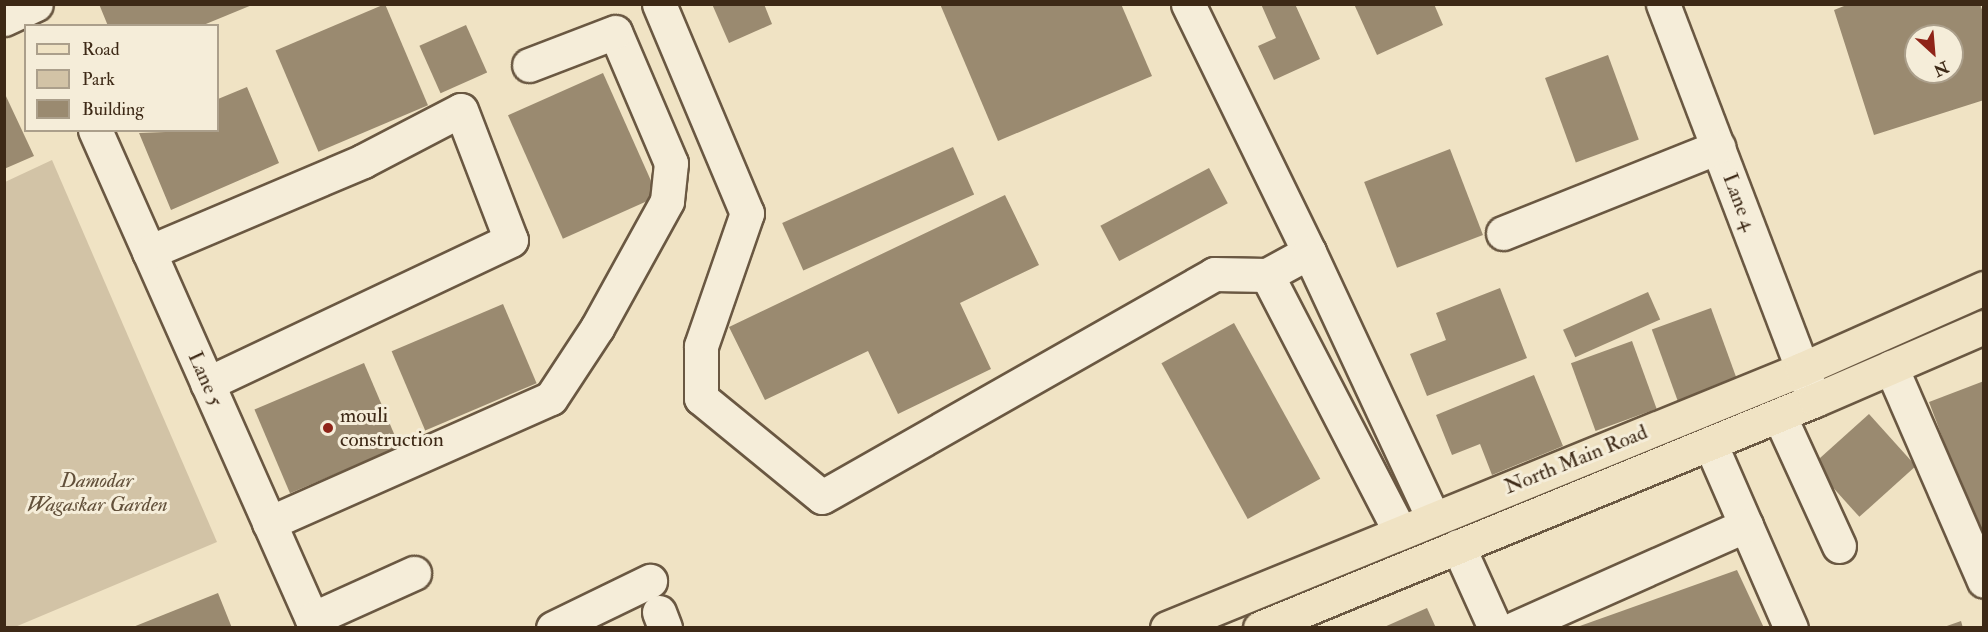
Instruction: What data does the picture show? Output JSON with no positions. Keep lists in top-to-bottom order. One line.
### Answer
{"streets":{"main road":["North Main Road"],"street":["Lane 4","Lane 5"]},"crossings":[["Lane 4","North Main Road"]],"parks":["Damodar Wagaskar Garden"],"places":["mouli construction"],"legend":["Road","Park","Building"],"north":"bottom right"}
